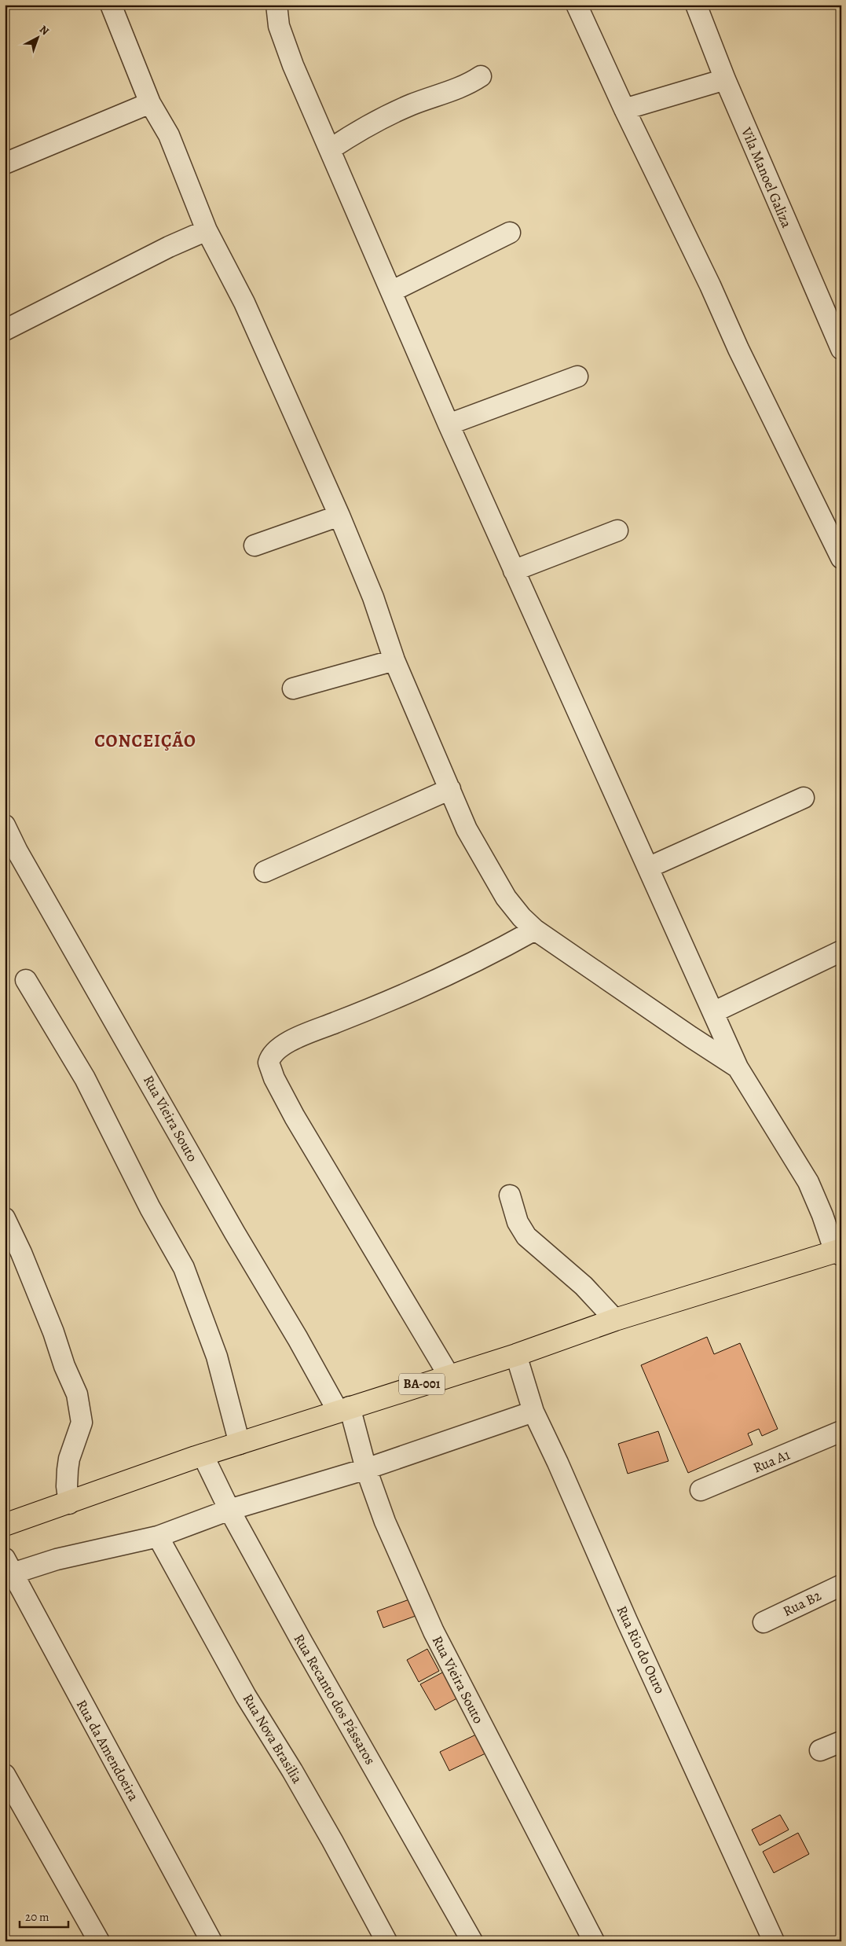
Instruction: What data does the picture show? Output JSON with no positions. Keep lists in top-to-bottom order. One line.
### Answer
{"streets":{"main road":["BA-001"],"street":["Vila Manoel Galiza","Rua Vieira Souto","Rua A1","Rua B2","Rua Rio do Ouro","Rua Recanto dos Pássaros","Rua Nova Brasilia","Rua da Amendoeira"]},"crossings":[["Rua Vieira Souto","BA-001"],["BA-001","Rua Rio do Ouro"],["BA-001","Rua Recanto dos Pássaros"]],"districts":["CONCEIÇÃO"],"scale_bar":"20 m","north":"top right"}
